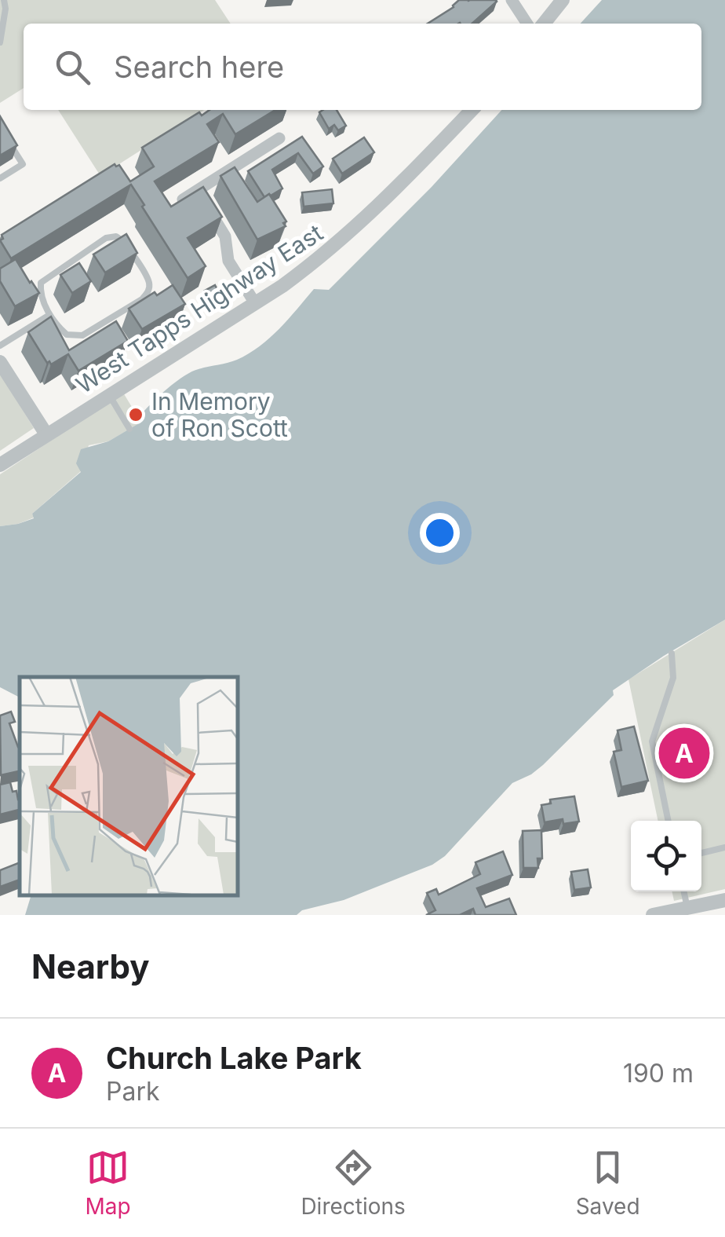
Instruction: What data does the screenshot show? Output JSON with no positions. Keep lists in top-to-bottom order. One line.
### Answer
{"streets":{"street":["West Tapps Highway East"]},"places":["In Memory of Ron Scott"],"page":{"search":"Search here","pins":"A","heading":"Nearby","list":[{"mark":"A","name":"Church Lake Park","note":"Park","value":"190 m"}],"nav":["Map","Directions","Saved"]}}
